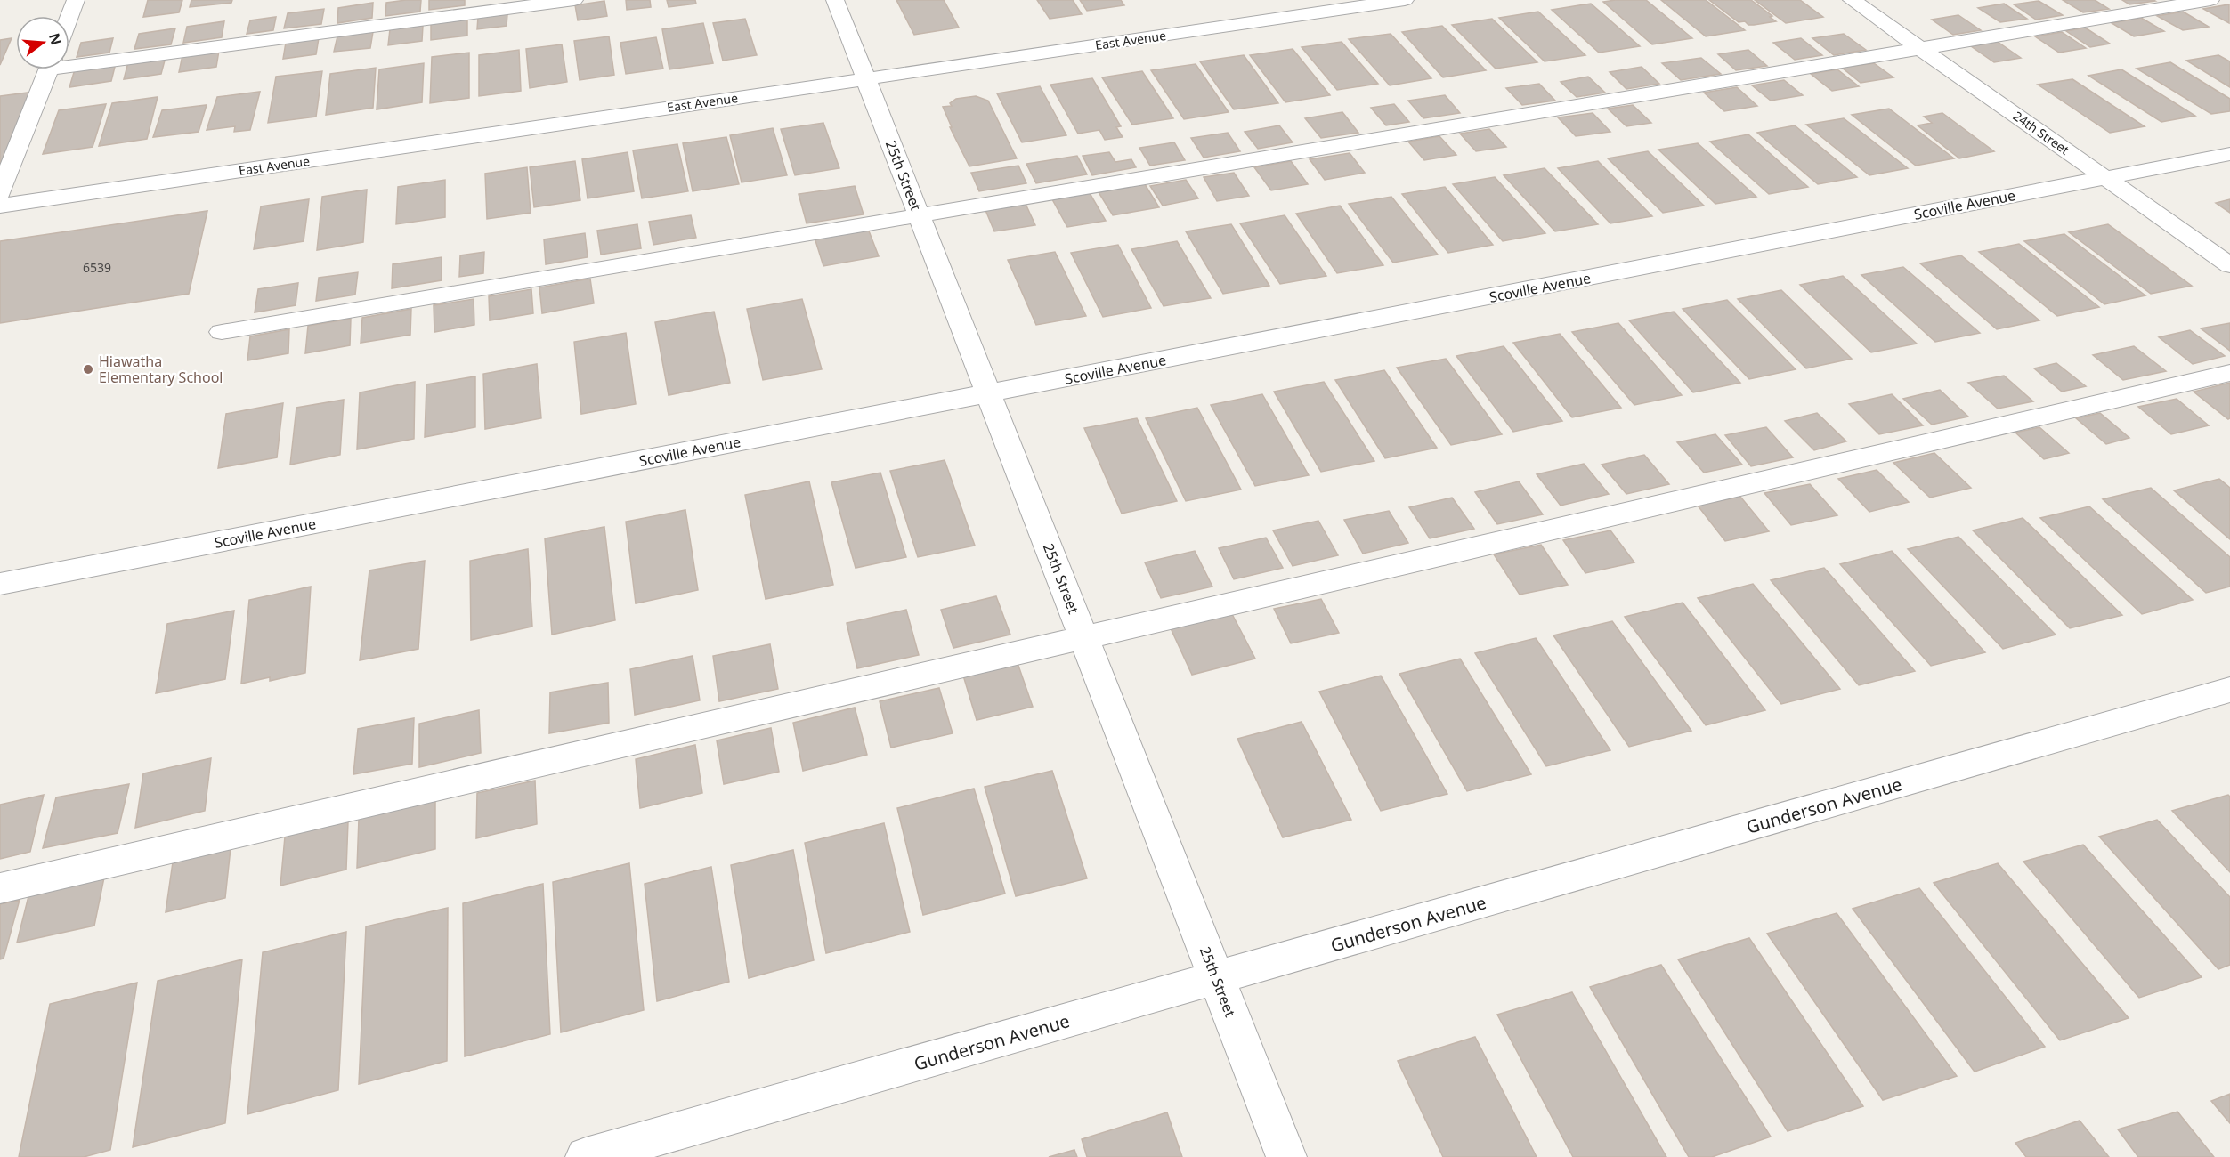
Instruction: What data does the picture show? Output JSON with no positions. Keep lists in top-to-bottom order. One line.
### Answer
{"streets":{"street":["East Avenue","24th Street","25th Street","Scoville Avenue","Gunderson Avenue"]},"crossings":[["East Avenue","25th Street"],["24th Street","Scoville Avenue"],["25th Street","Scoville Avenue"],["25th Street","Gunderson Avenue"]],"places":["Hiawatha Elementary School"],"house_numbers":["6539"],"north":"right"}
